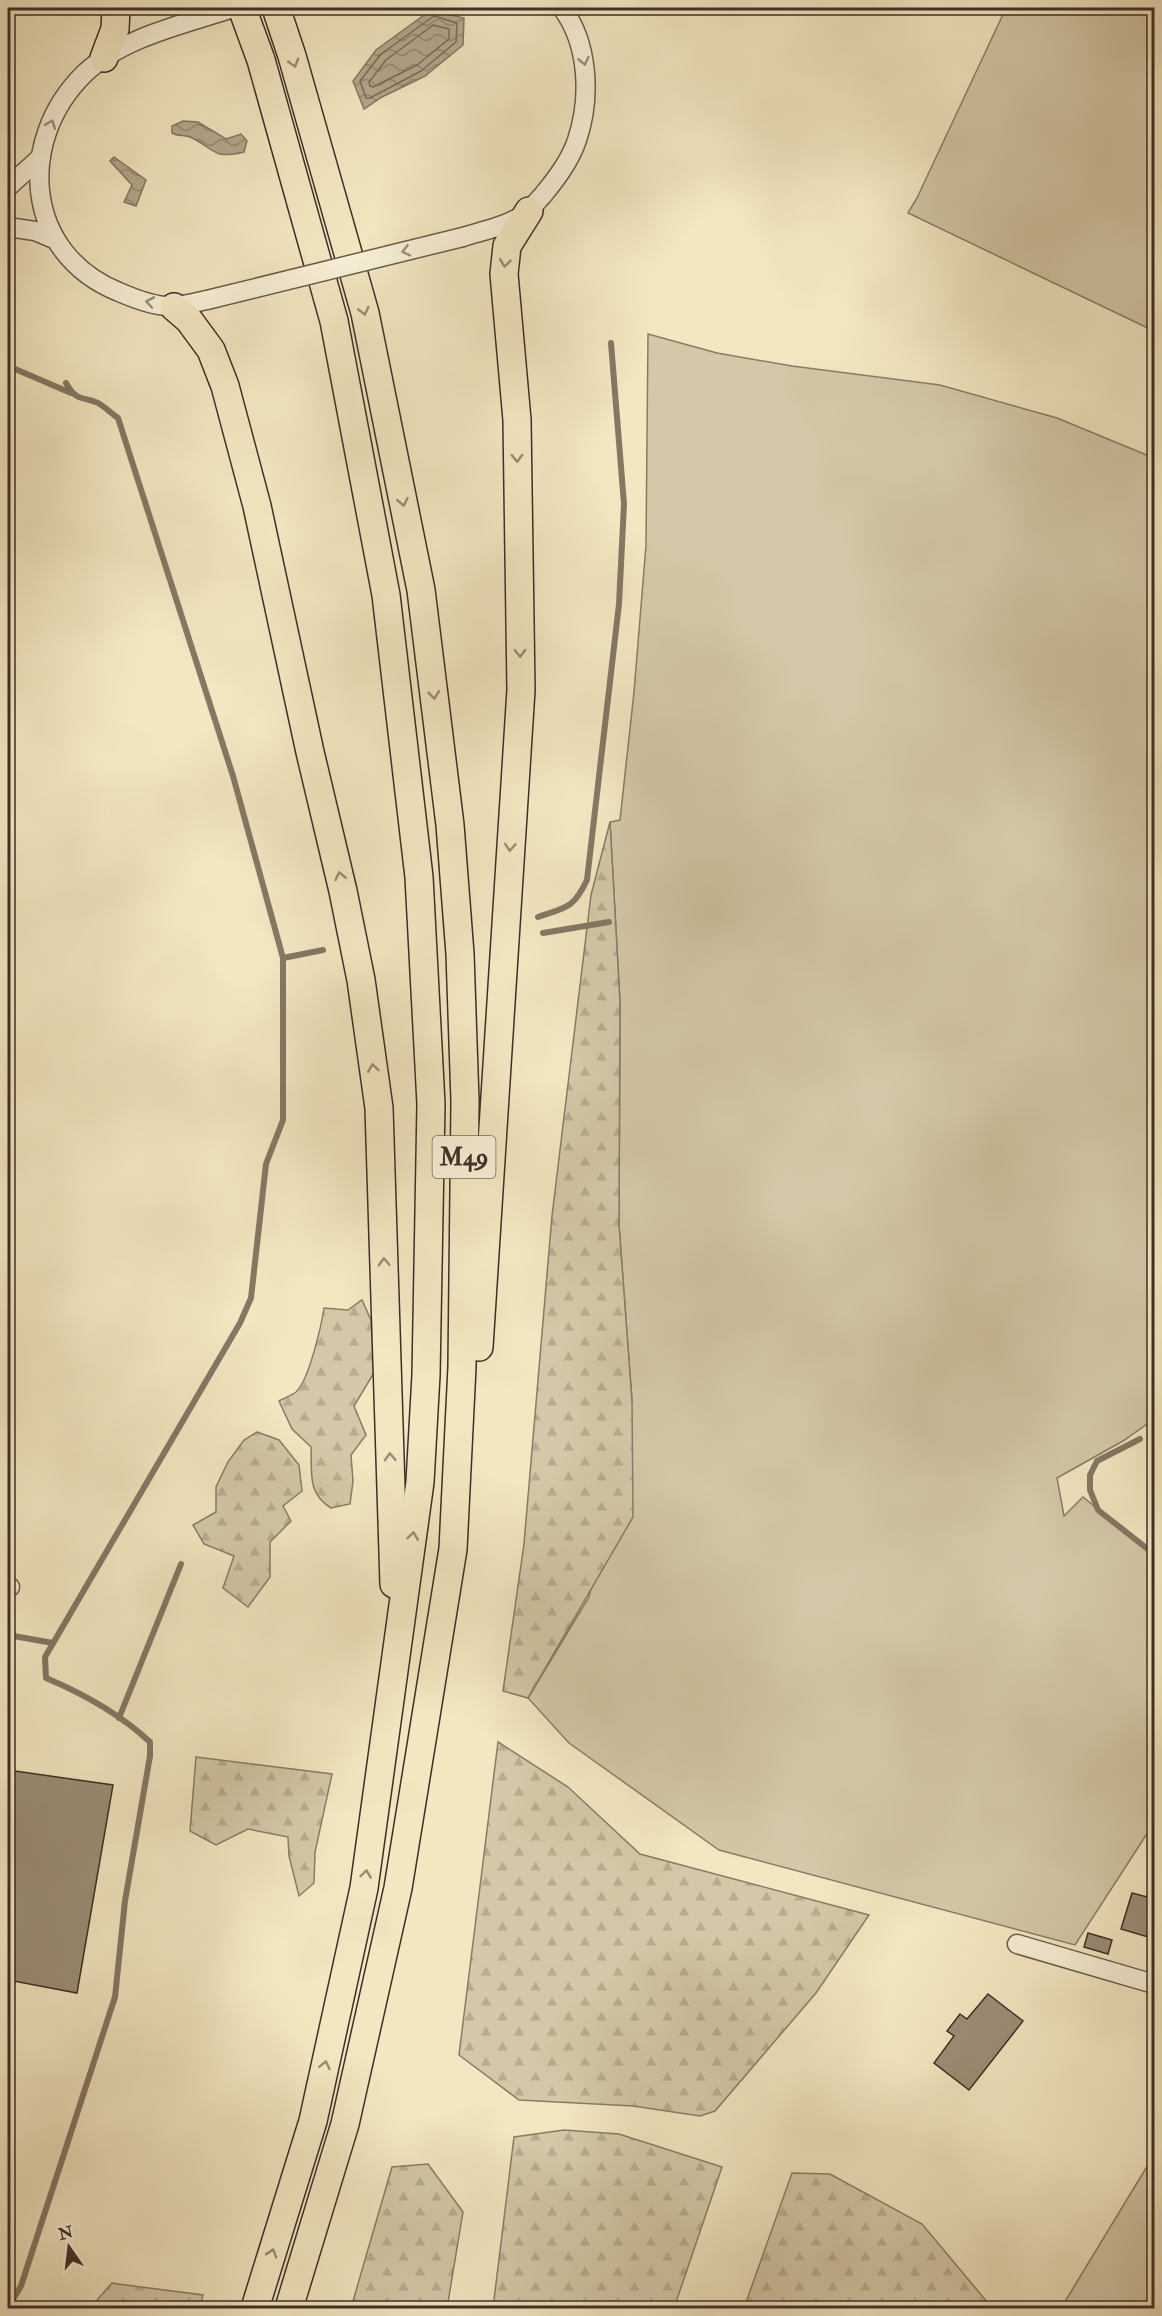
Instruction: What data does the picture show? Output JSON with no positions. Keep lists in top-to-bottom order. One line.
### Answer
{"streets":{"highway":["M49"]},"north":"top"}
